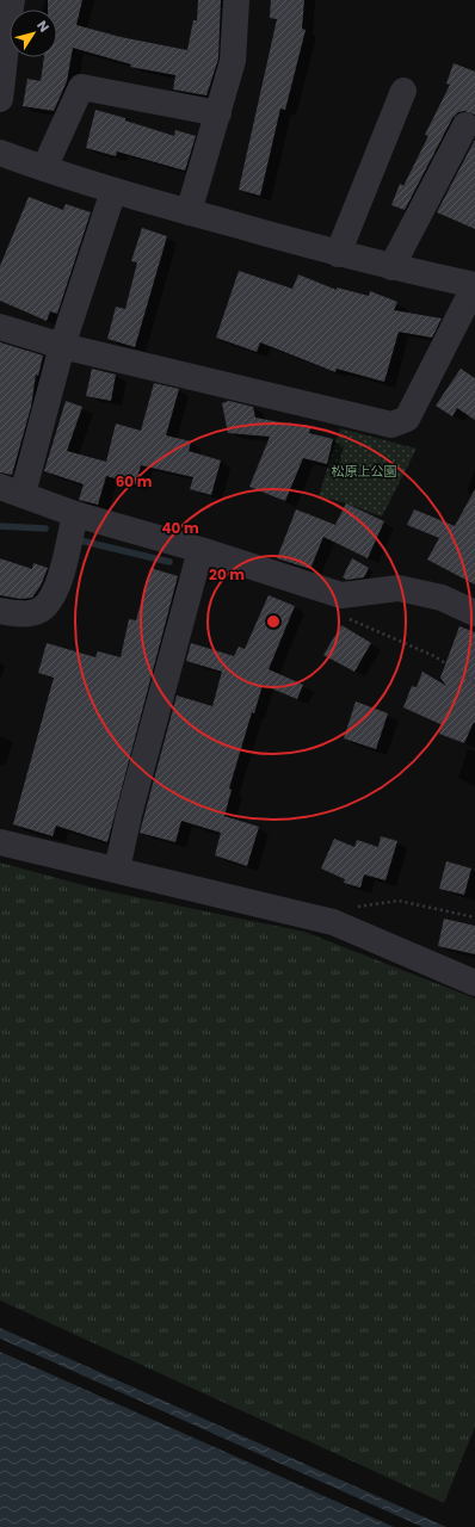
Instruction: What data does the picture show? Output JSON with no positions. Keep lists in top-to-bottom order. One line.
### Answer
{"parks":["松原上公園"],"north":"top right","rings":["60 m","40 m","20 m"]}
